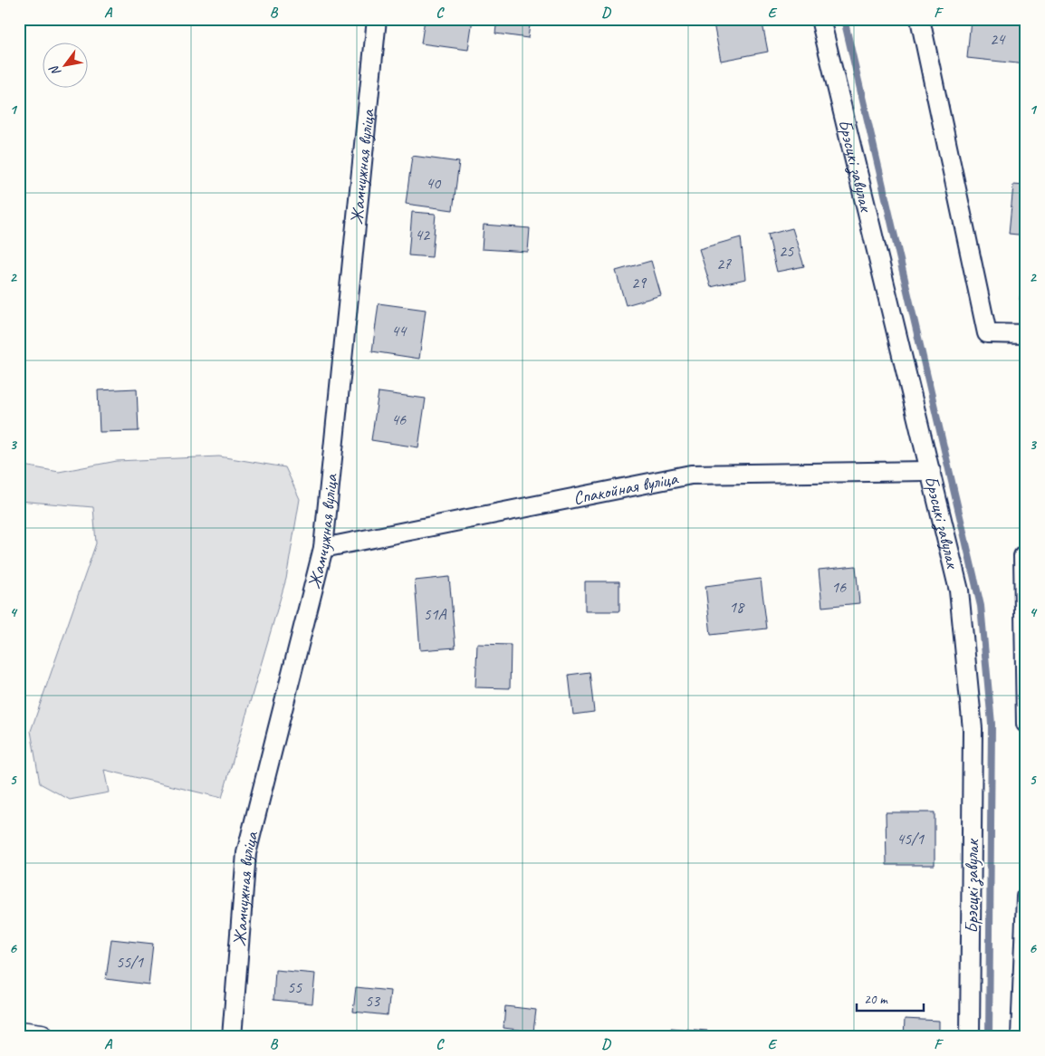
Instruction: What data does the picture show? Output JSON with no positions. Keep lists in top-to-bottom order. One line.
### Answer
{"streets":{"street":["Брэсцкі завулак","Жамчужная вуліца","Спакойная вуліца"]},"crossings":[["Брэсцкі завулак","Спакойная вуліца"],["Жамчужная вуліца","Спакойная вуліца"]],"house_numbers":["24","40","42","25","27","29","44","46","16","18","51А","45/1","55/1","55","53"],"scale_bar":"20 m","north":"bottom left","grid":{"columns":["A","B","C","D","E","F"],"rows":["1","2","3","4","5","6"]}}
